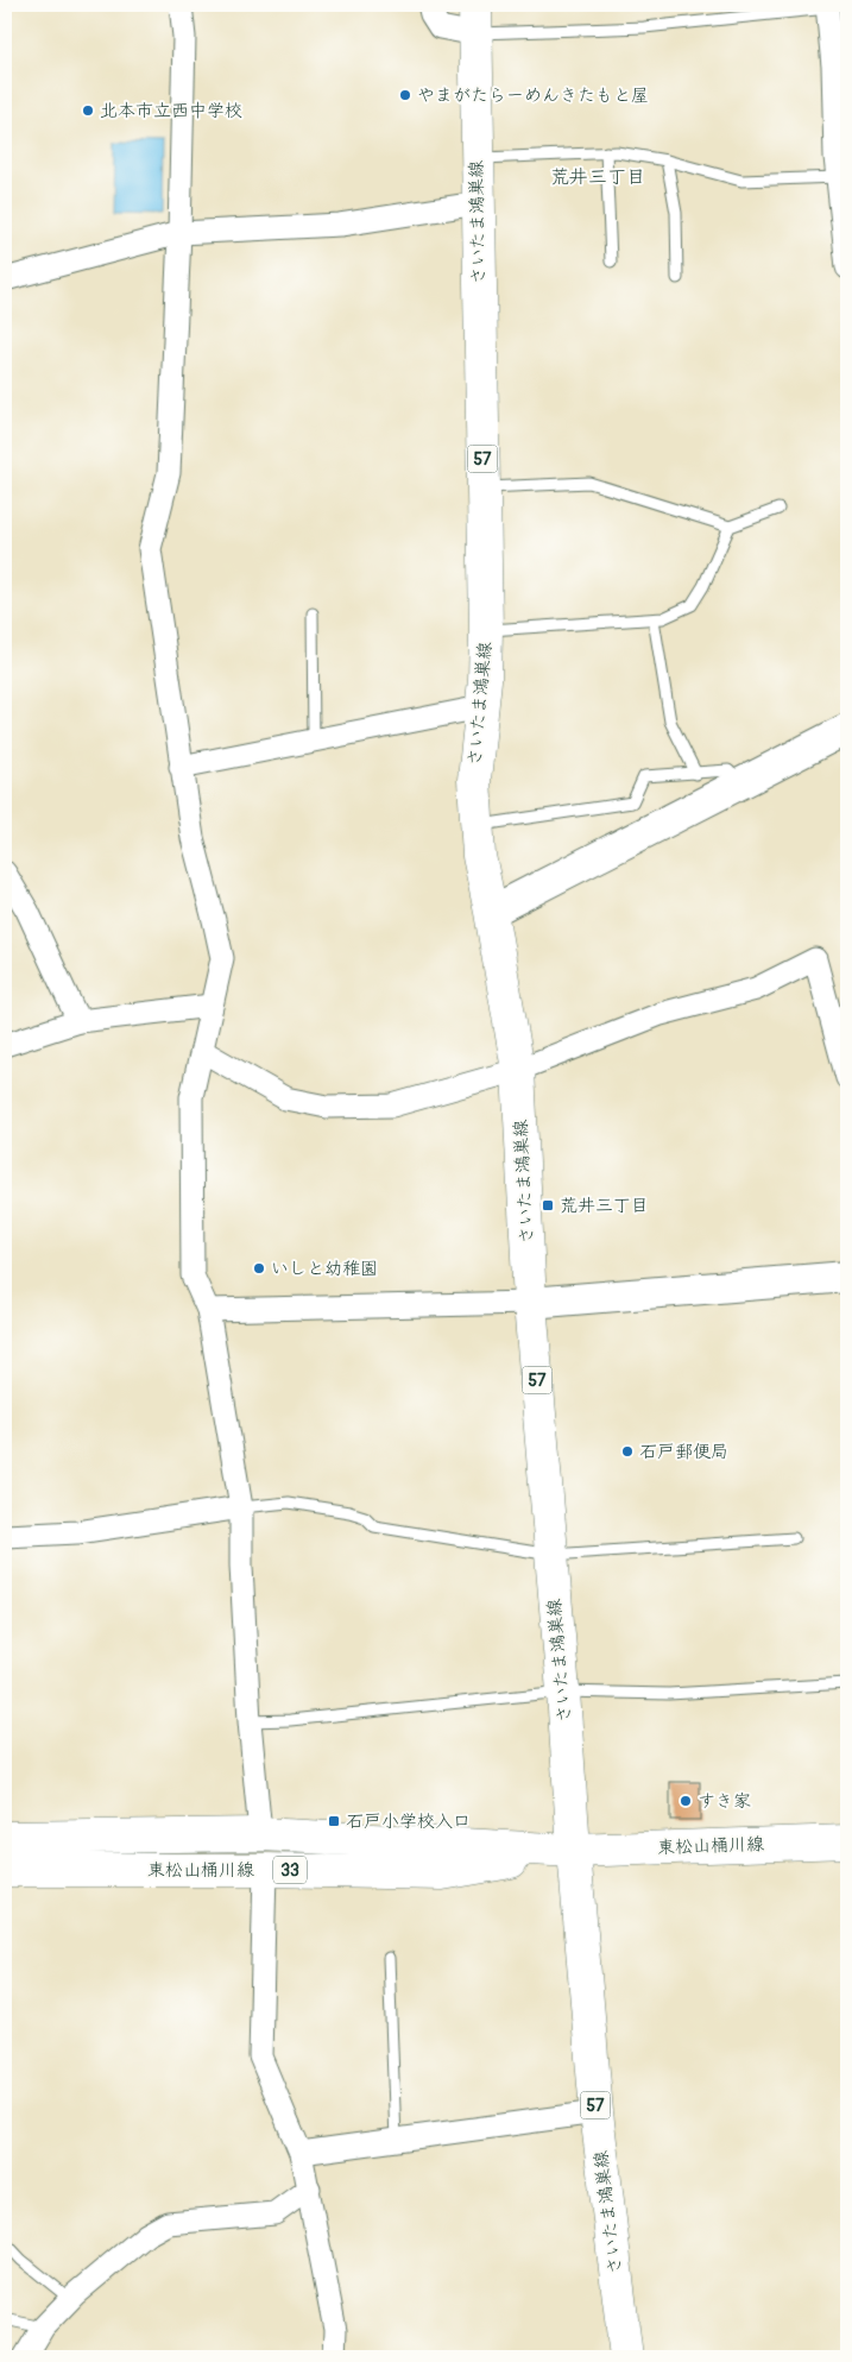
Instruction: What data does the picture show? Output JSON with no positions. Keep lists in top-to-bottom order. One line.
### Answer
{"streets":{"main road":["さいたま鴻巣線","57","東松山桶川線","33"]},"crossings":[["さいたま鴻巣線","東松山桶川線"]],"districts":["荒井三丁目"],"places":{"other":["やまがたらーめんきたもと屋","北本市立西中学校","いしと幼稚園","石戸郵便局","すき家"],"transit":["荒井三丁目","石戸小学校入口"]}}
